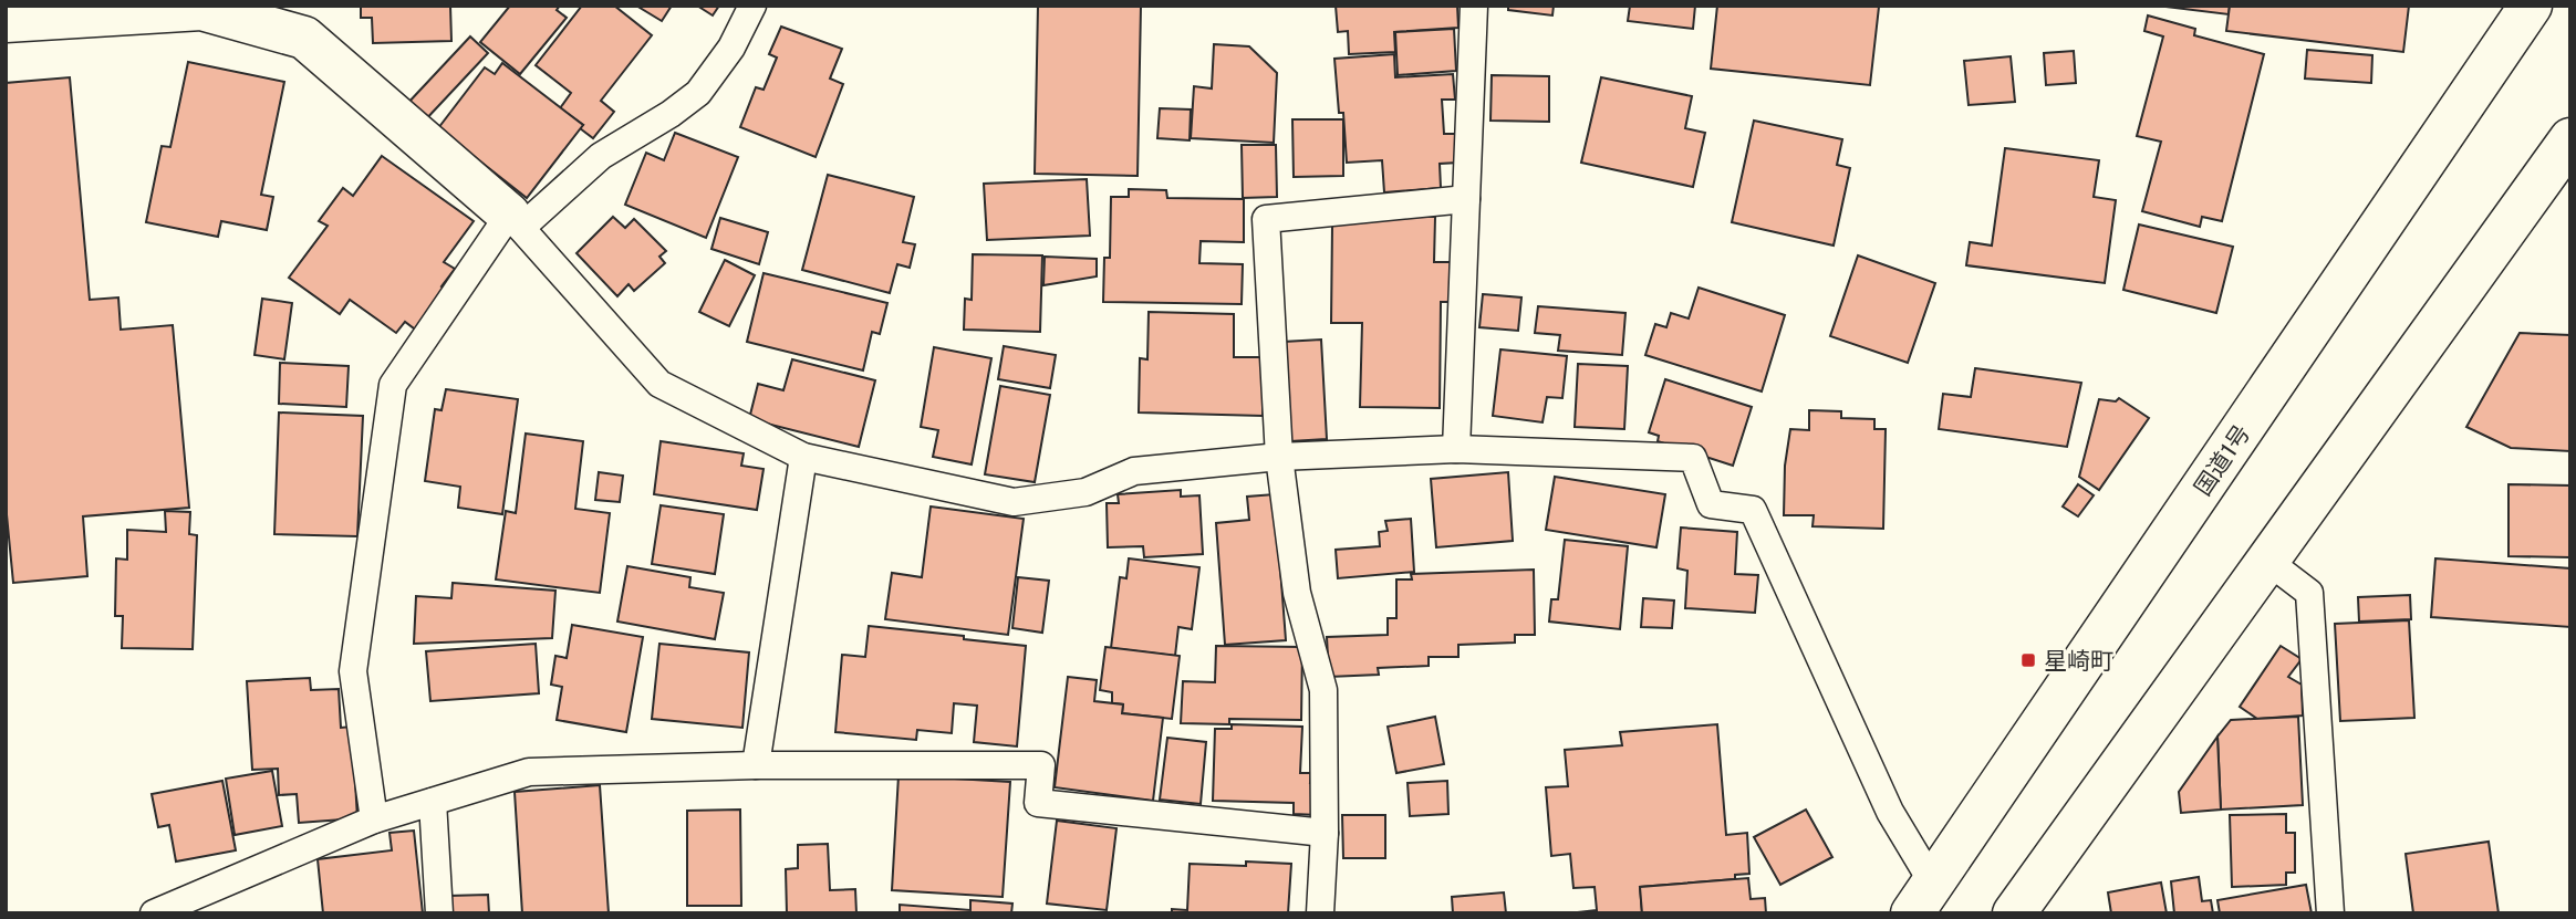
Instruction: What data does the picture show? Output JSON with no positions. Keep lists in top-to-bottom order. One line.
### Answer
{"streets":{"main road":["国道1号"]},"places":{"transit":["星崎町"]}}
